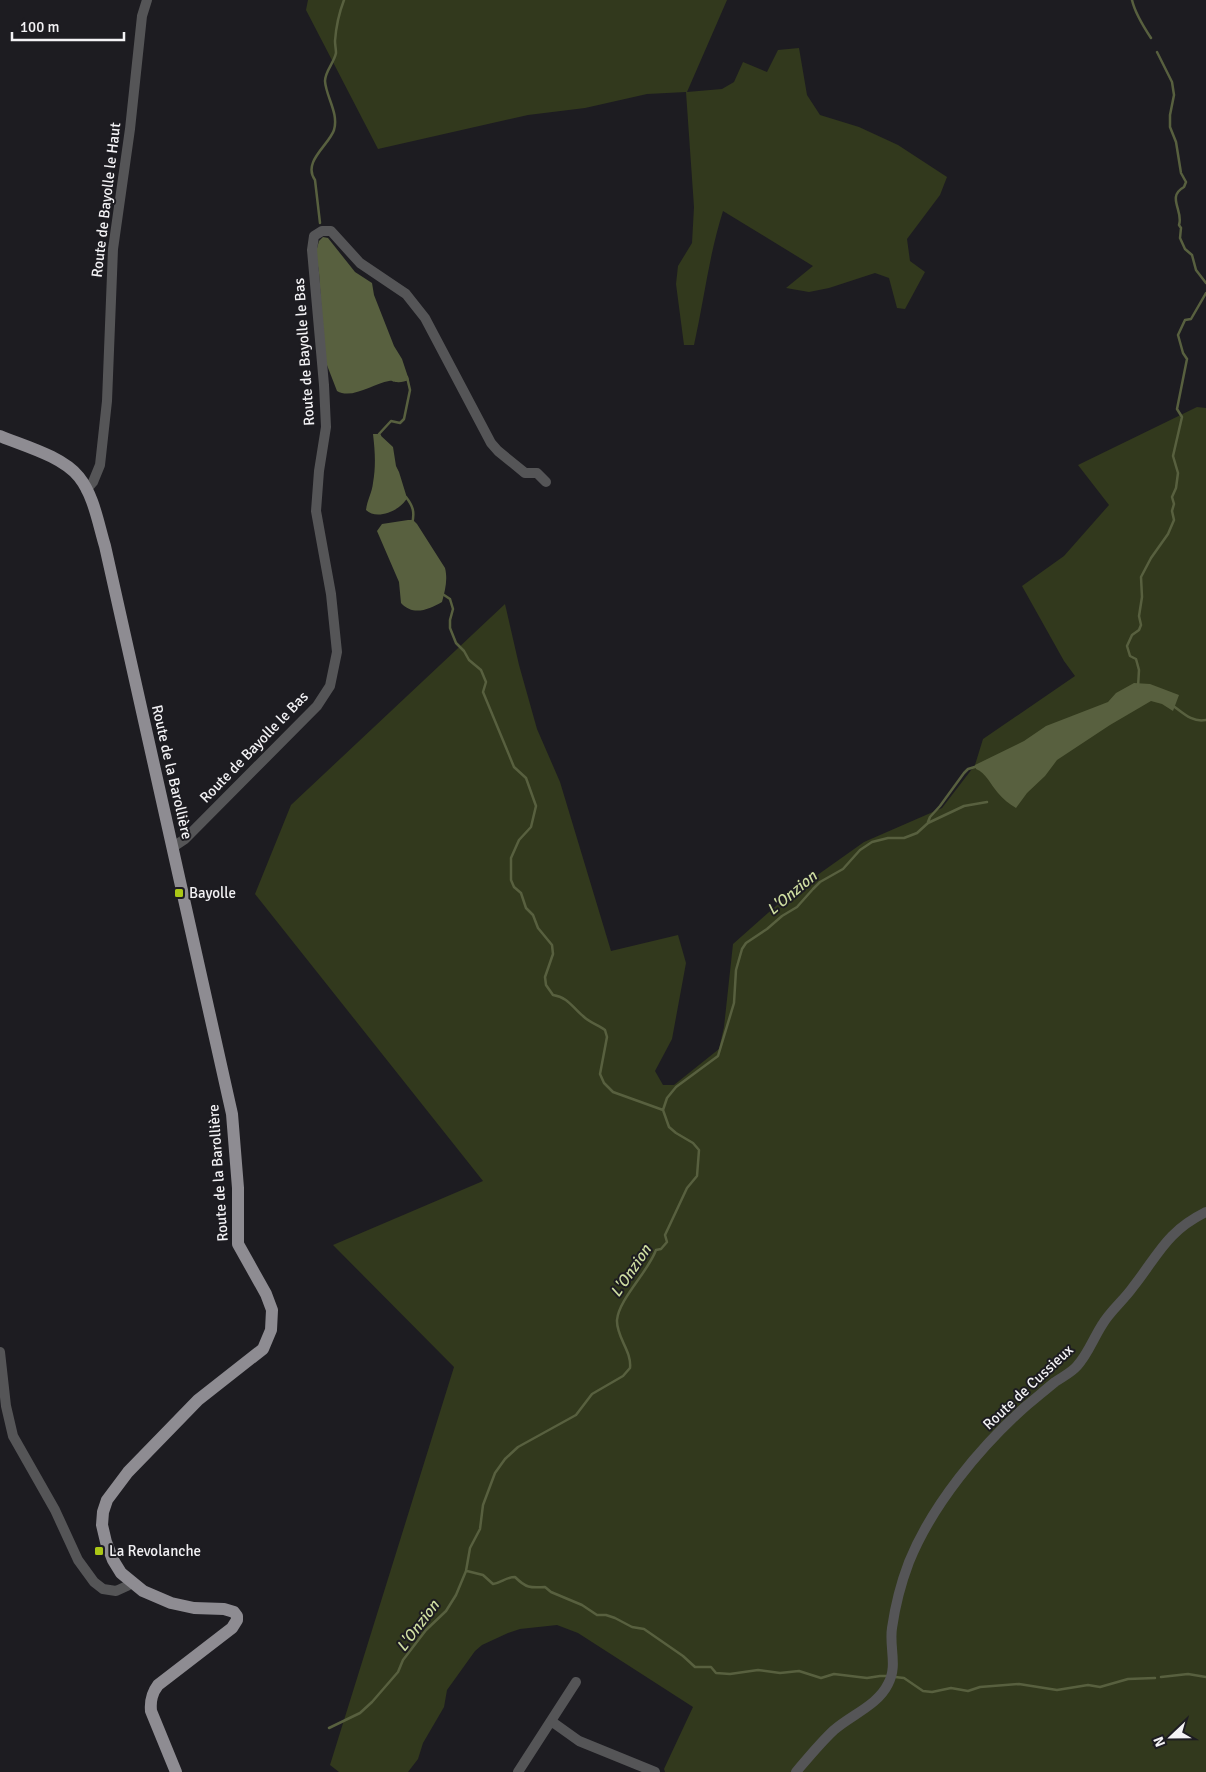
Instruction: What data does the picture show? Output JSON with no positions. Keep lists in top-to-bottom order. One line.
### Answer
{"streets":{"main road":["Route de la Barollière"],"street":["Route de Bayolle le Haut","Route de Bayolle le Bas","Route de Cussieux"]},"crossings":[["Route de Bayolle le Haut","Route de la Barollière"],["Route de Bayolle le Bas","Route de la Barollière"]],"water":["L'Onzion"],"places":{"transit":["Bayolle","La Revolanche"]},"scale_bar":"100 m","north":"left"}
